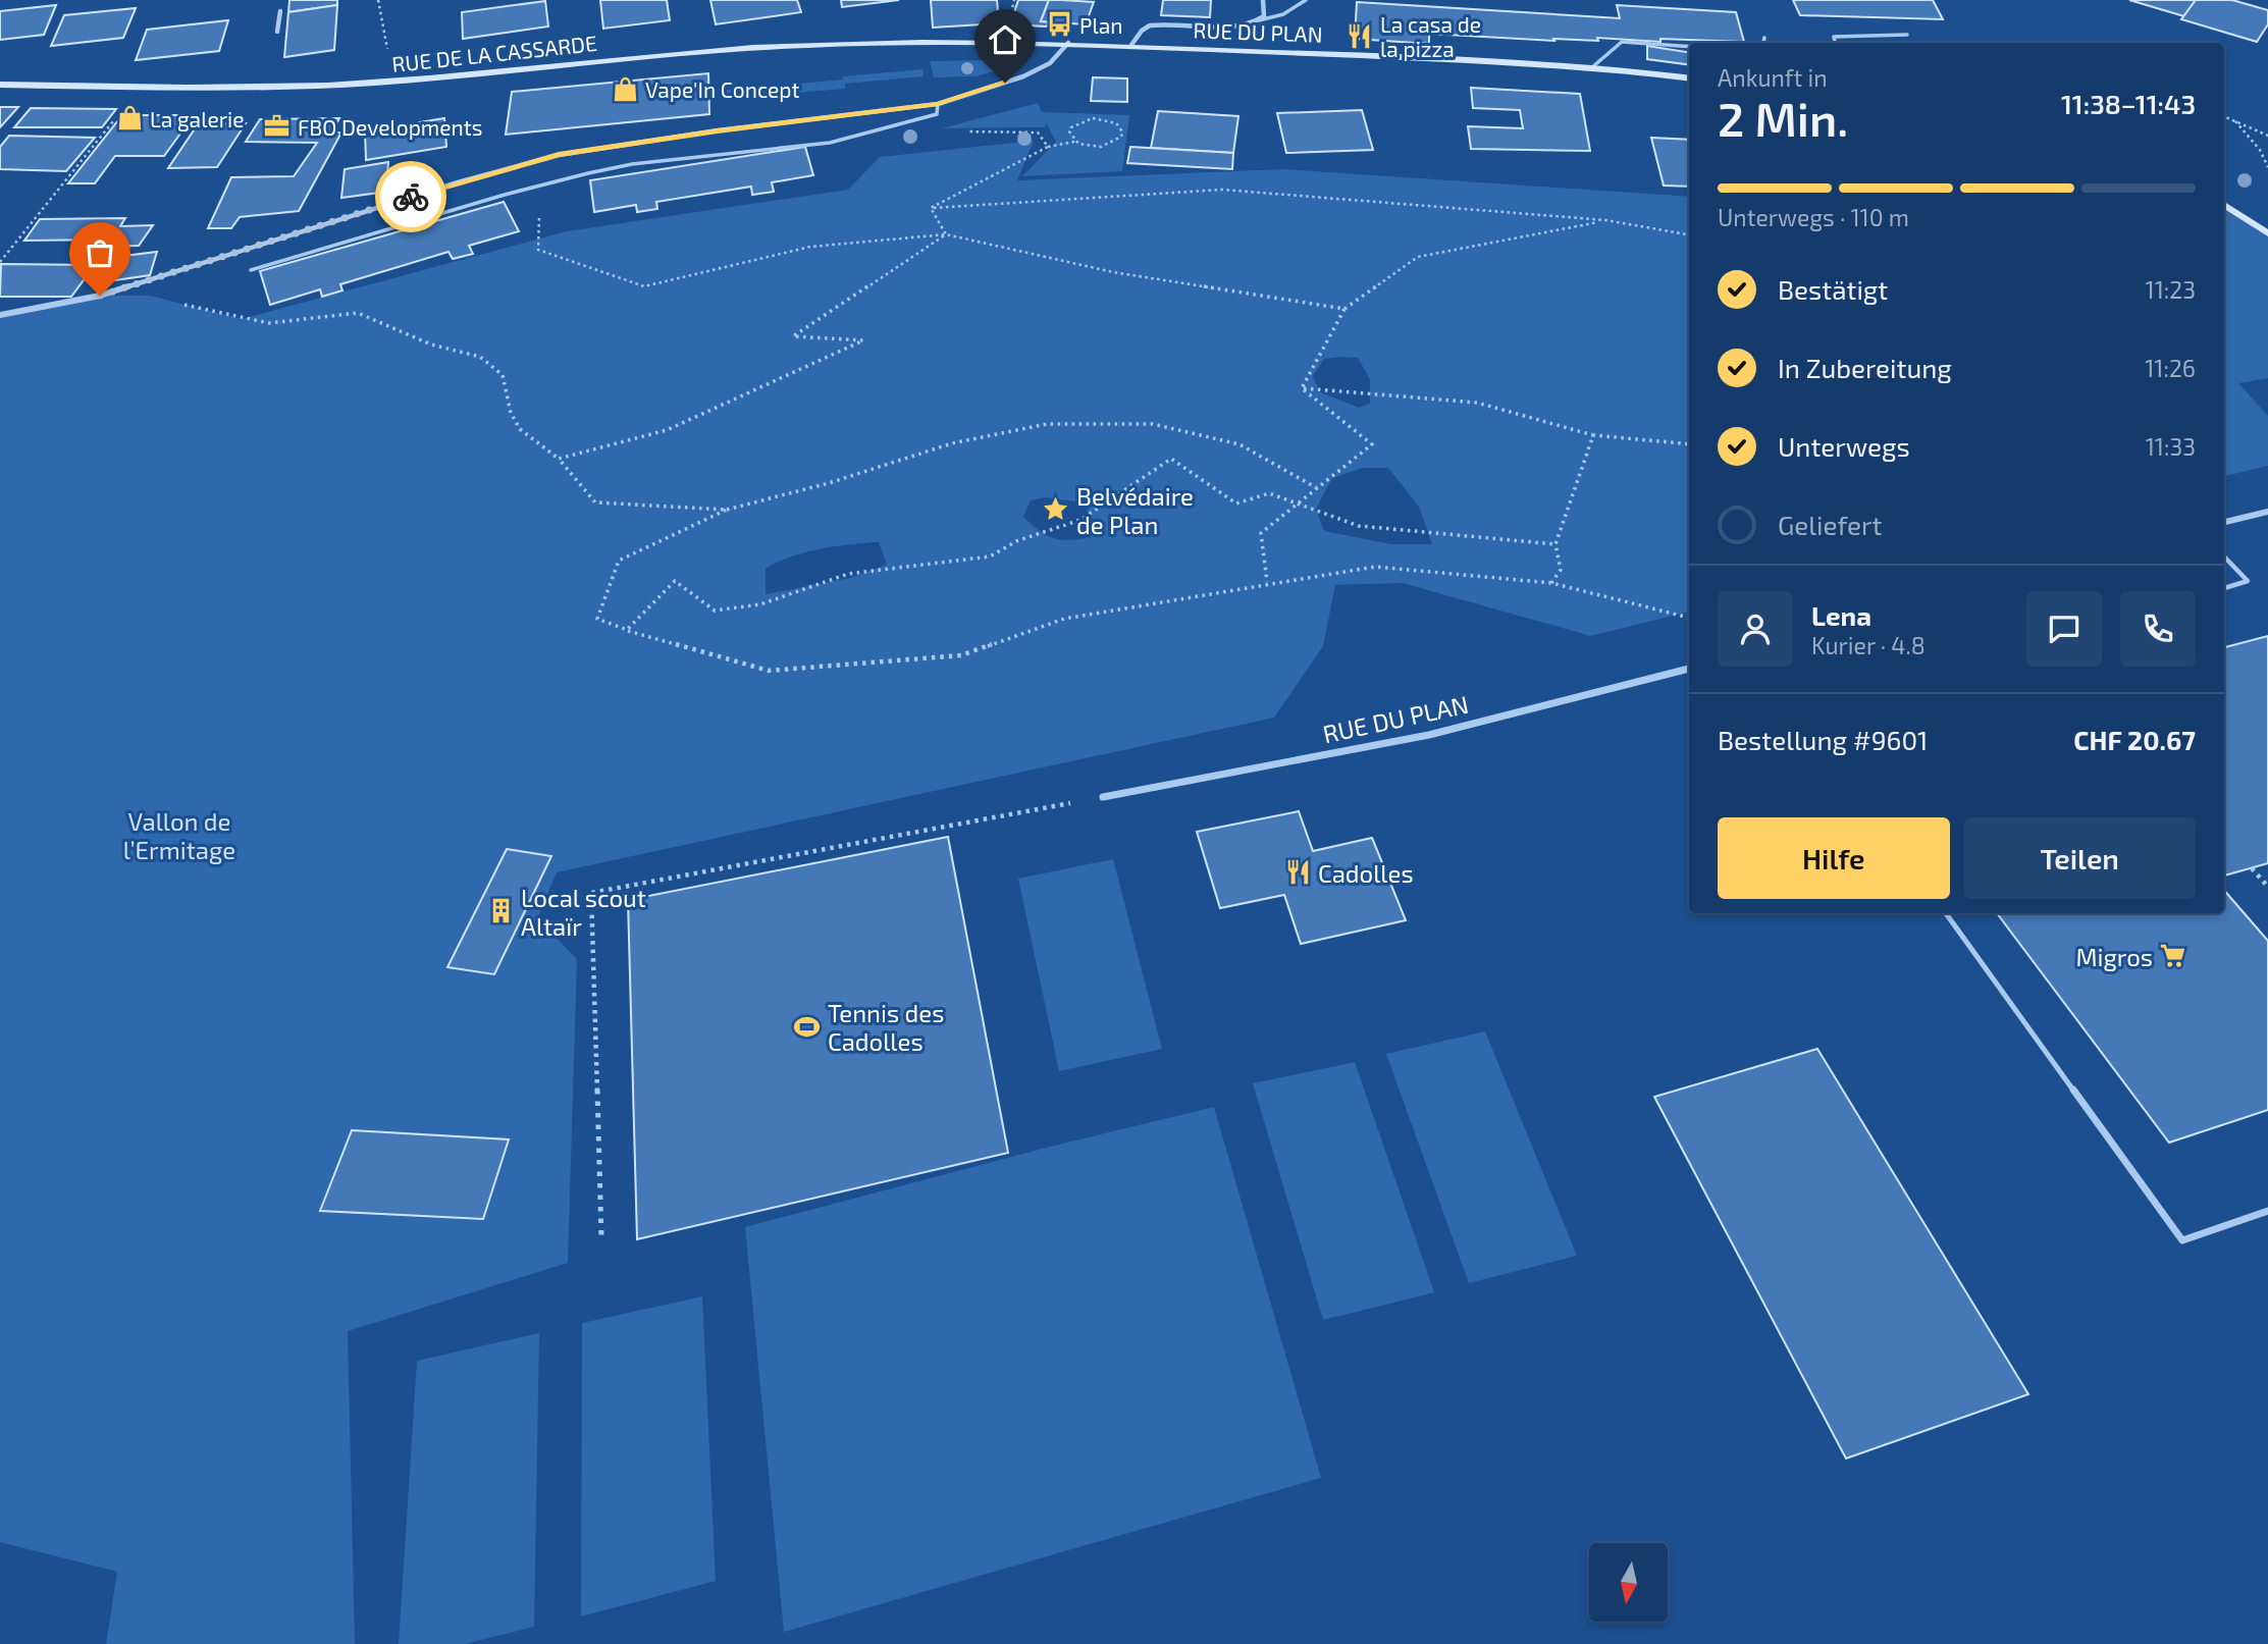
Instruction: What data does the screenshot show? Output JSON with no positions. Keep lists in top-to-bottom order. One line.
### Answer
{"streets":{"main road":["RUE DU PLAN","RUE DE LA CASSARDE"]},"crossings":[["RUE DU PLAN","RUE DE LA CASSARDE"]],"parks":["Vallon de l’Ermitage"],"places":{"bus stop":["Plan"],"restaurant":["La casa de la pizza","Cadolles"],"shop":["Vape'In Concept","La galerie"],"office":["FBO Developments"],"place":["Belvédaire de Plan"],"building":["Local scout Altaïr"],"supermarket":["Migros"],"sports":["Tennis des Cadolles"]},"north":"bottom","page":{"heading":["2 Min.","Ankunft in","11:38–11:43"],"panel":["Lena","Kurier · 4.8","Bestellung #9601","CHF 20.67"],"bar":"Unterwegs · 110 m","list":[["Bestätigt","11:23"],["In Zubereitung","11:26"],["Unterwegs","11:33"],"Geliefert"],"buttons":["Hilfe","Teilen"]}}
